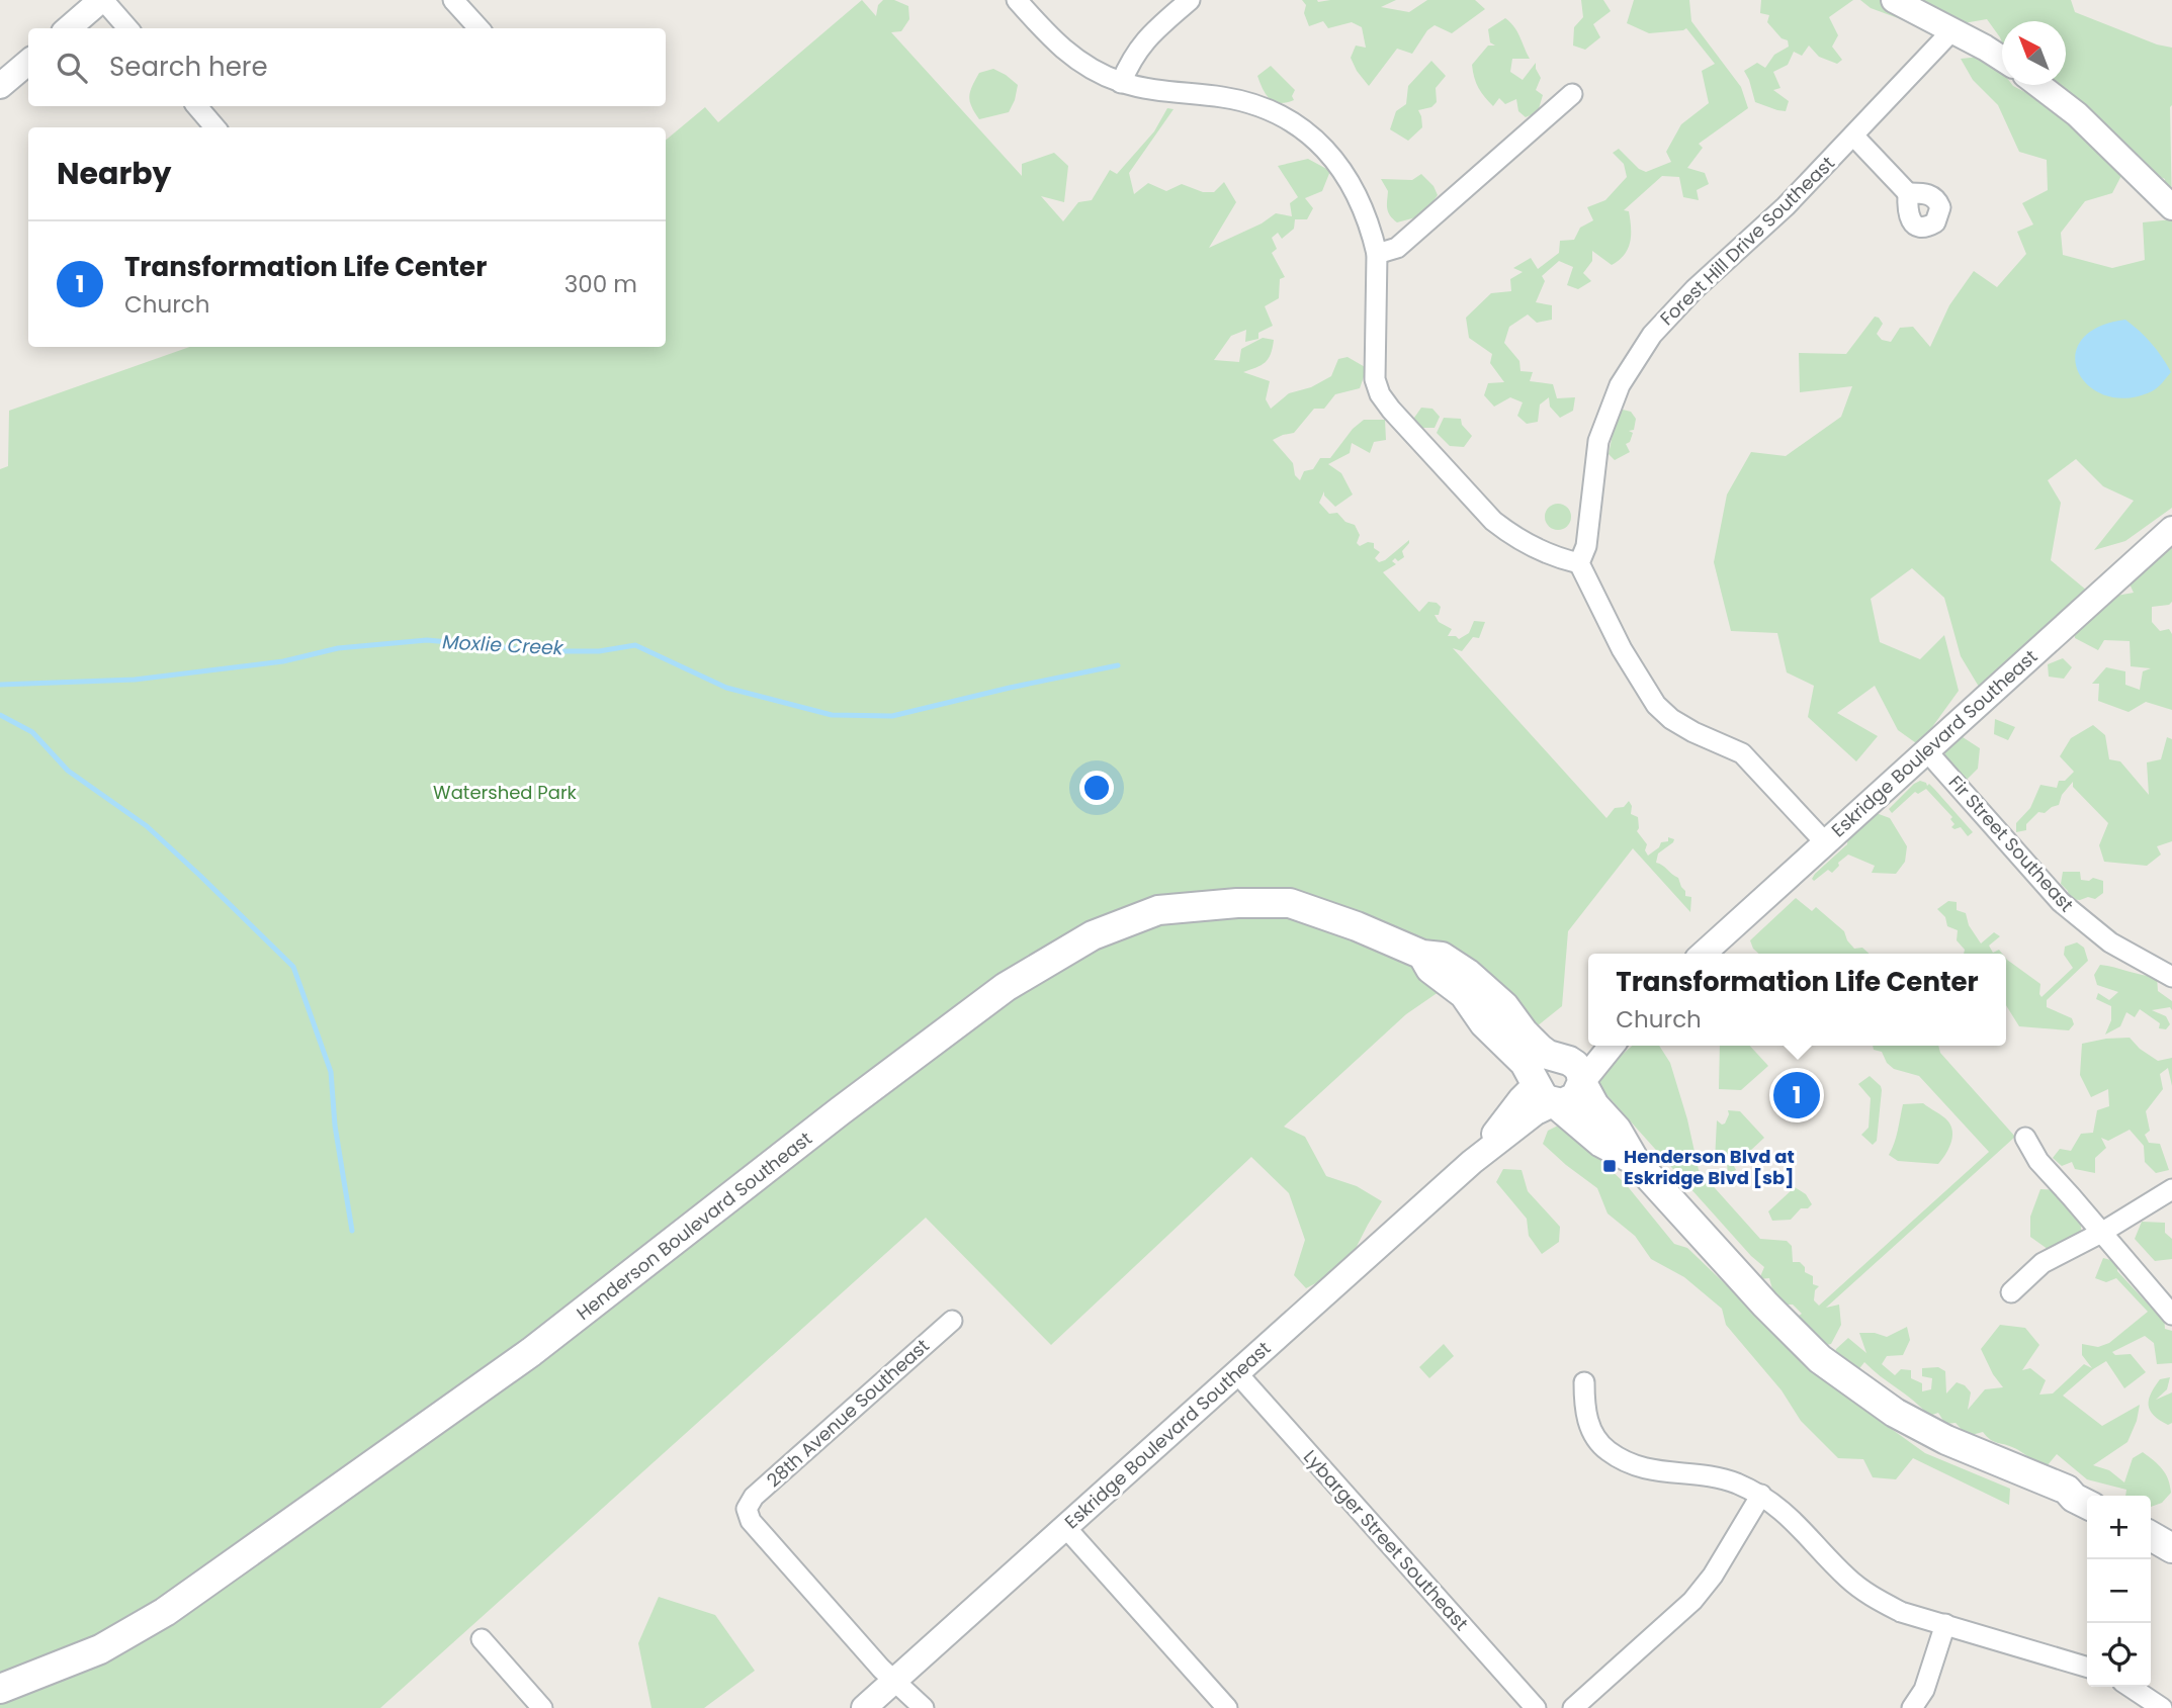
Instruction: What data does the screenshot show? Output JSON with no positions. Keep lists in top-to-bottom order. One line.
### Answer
{"streets":{"main road":["Henderson Boulevard Southeast"],"street":["Forest Hill Drive Southeast","Eskridge Boulevard Southeast","Fir Street Southeast","28th Avenue Southeast","Lybarger Street Southeast"]},"crossings":[["Eskridge Boulevard Southeast","Fir Street Southeast"],["Eskridge Boulevard Southeast","Henderson Boulevard Southeast"],["Eskridge Boulevard Southeast","28th Avenue Southeast"],["Eskridge Boulevard Southeast","Lybarger Street Southeast"]],"water":["Moxlie Creek"],"parks":["Watershed Park"],"places":{"transit":["Henderson Blvd at Eskridge Blvd [sb]"]},"north":"top left","page":{"search":"Search here","heading":"Nearby","list":[{"mark":"1","name":"Transformation Life Center","note":"Church","value":"300 m"}],"popup":["Transformation Life Center","Church"],"pins":"1","map_buttons":["+","−"]}}
